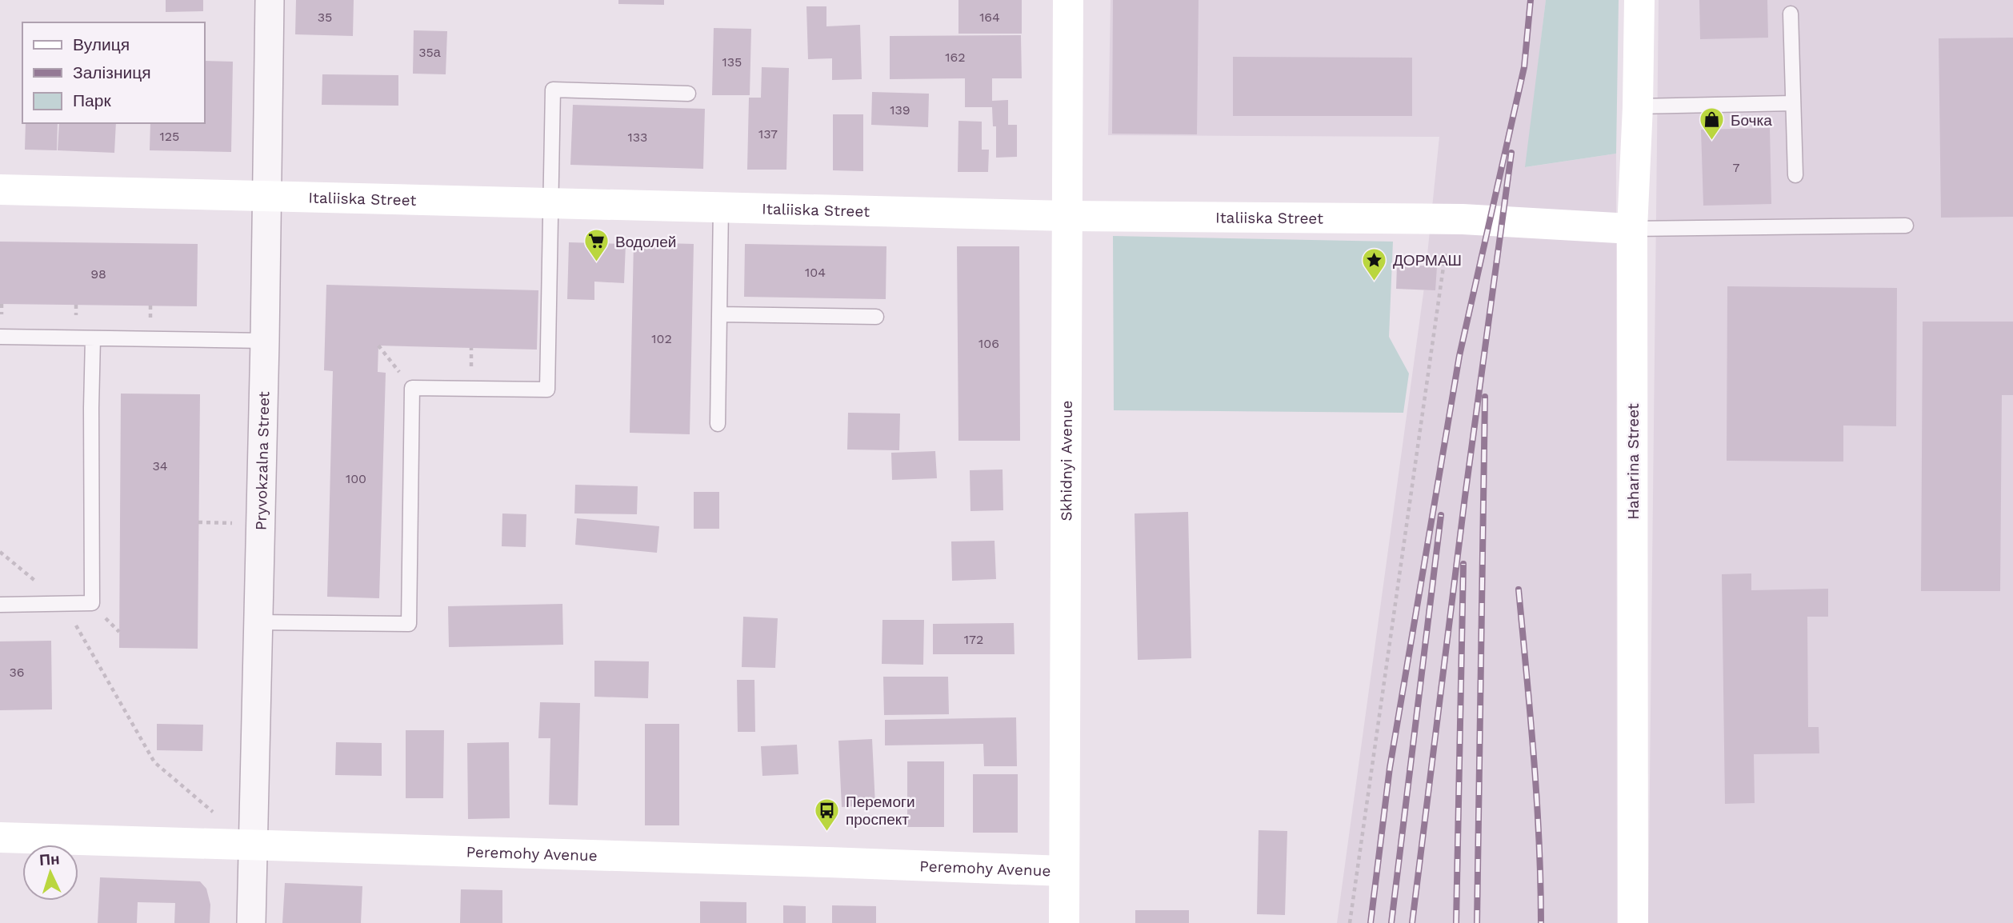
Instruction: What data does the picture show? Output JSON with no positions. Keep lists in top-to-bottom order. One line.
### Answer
{"streets":{"street":["Italiiska Street","Pryvokzalna Street","Skhidnyi Avenue","Haharina Street","Peremohy Avenue"]},"crossings":[["Italiiska Street","Pryvokzalna Street"],["Italiiska Street","Skhidnyi Avenue"],["Italiiska Street","Haharina Street"],["Pryvokzalna Street","Peremohy Avenue"],["Skhidnyi Avenue","Peremohy Avenue"]],"places":{"shop":["Бочка"],"supermarket":["Водолей"],"place":["ДОРМАШ"],"bus stop":["Перемоги проспект"]},"house_numbers":["35","164","35а","162","135","139","137","125","133","7","104","98","102","106","34","100","172","36"],"legend":["Вулиця","Залізниця","Парк"],"north":"top"}
